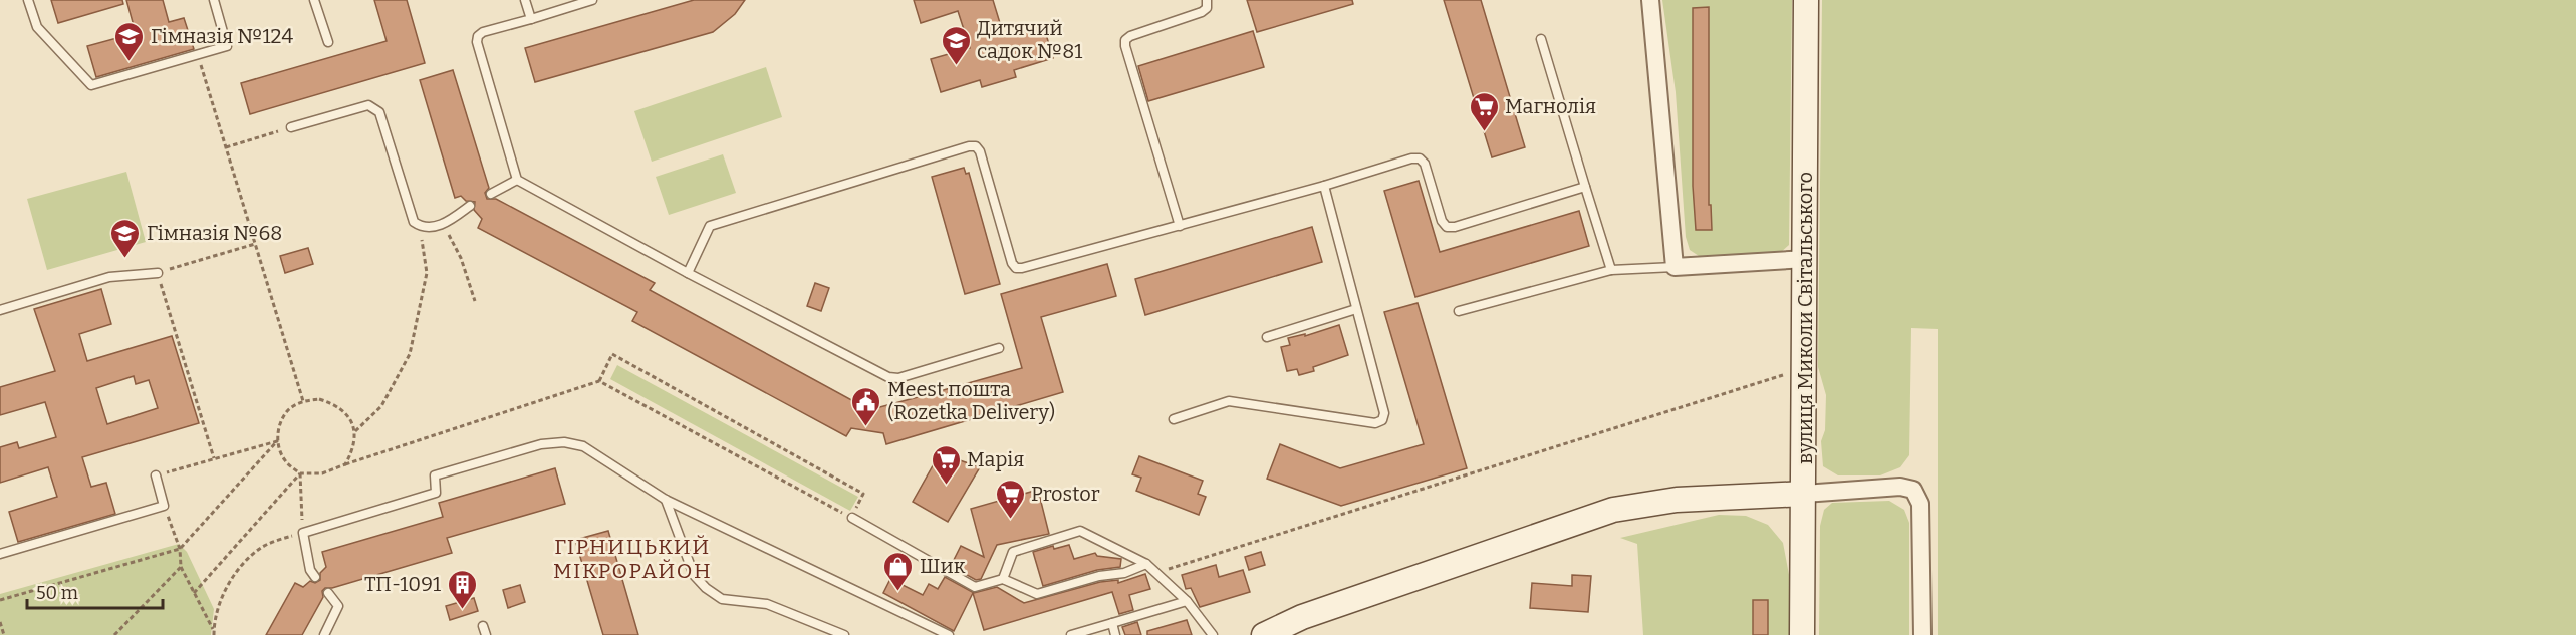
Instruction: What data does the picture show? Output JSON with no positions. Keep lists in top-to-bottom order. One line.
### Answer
{"streets":{"main road":["вулиця Миколи Світальського"]},"districts":["ГІРНИЦЬКИЙ МІКРОРАЙОН"],"places":{"school or university":["Гімназія №124","Дитячий садок №81","Гімназія №68"],"supermarket":["Магнолія","Марія","Prostor"],"public building":["Meest пошта (Rozetka Delivery)"],"shop":["Шик"],"building":["ТП-1091"]},"scale_bar":"50 m"}
